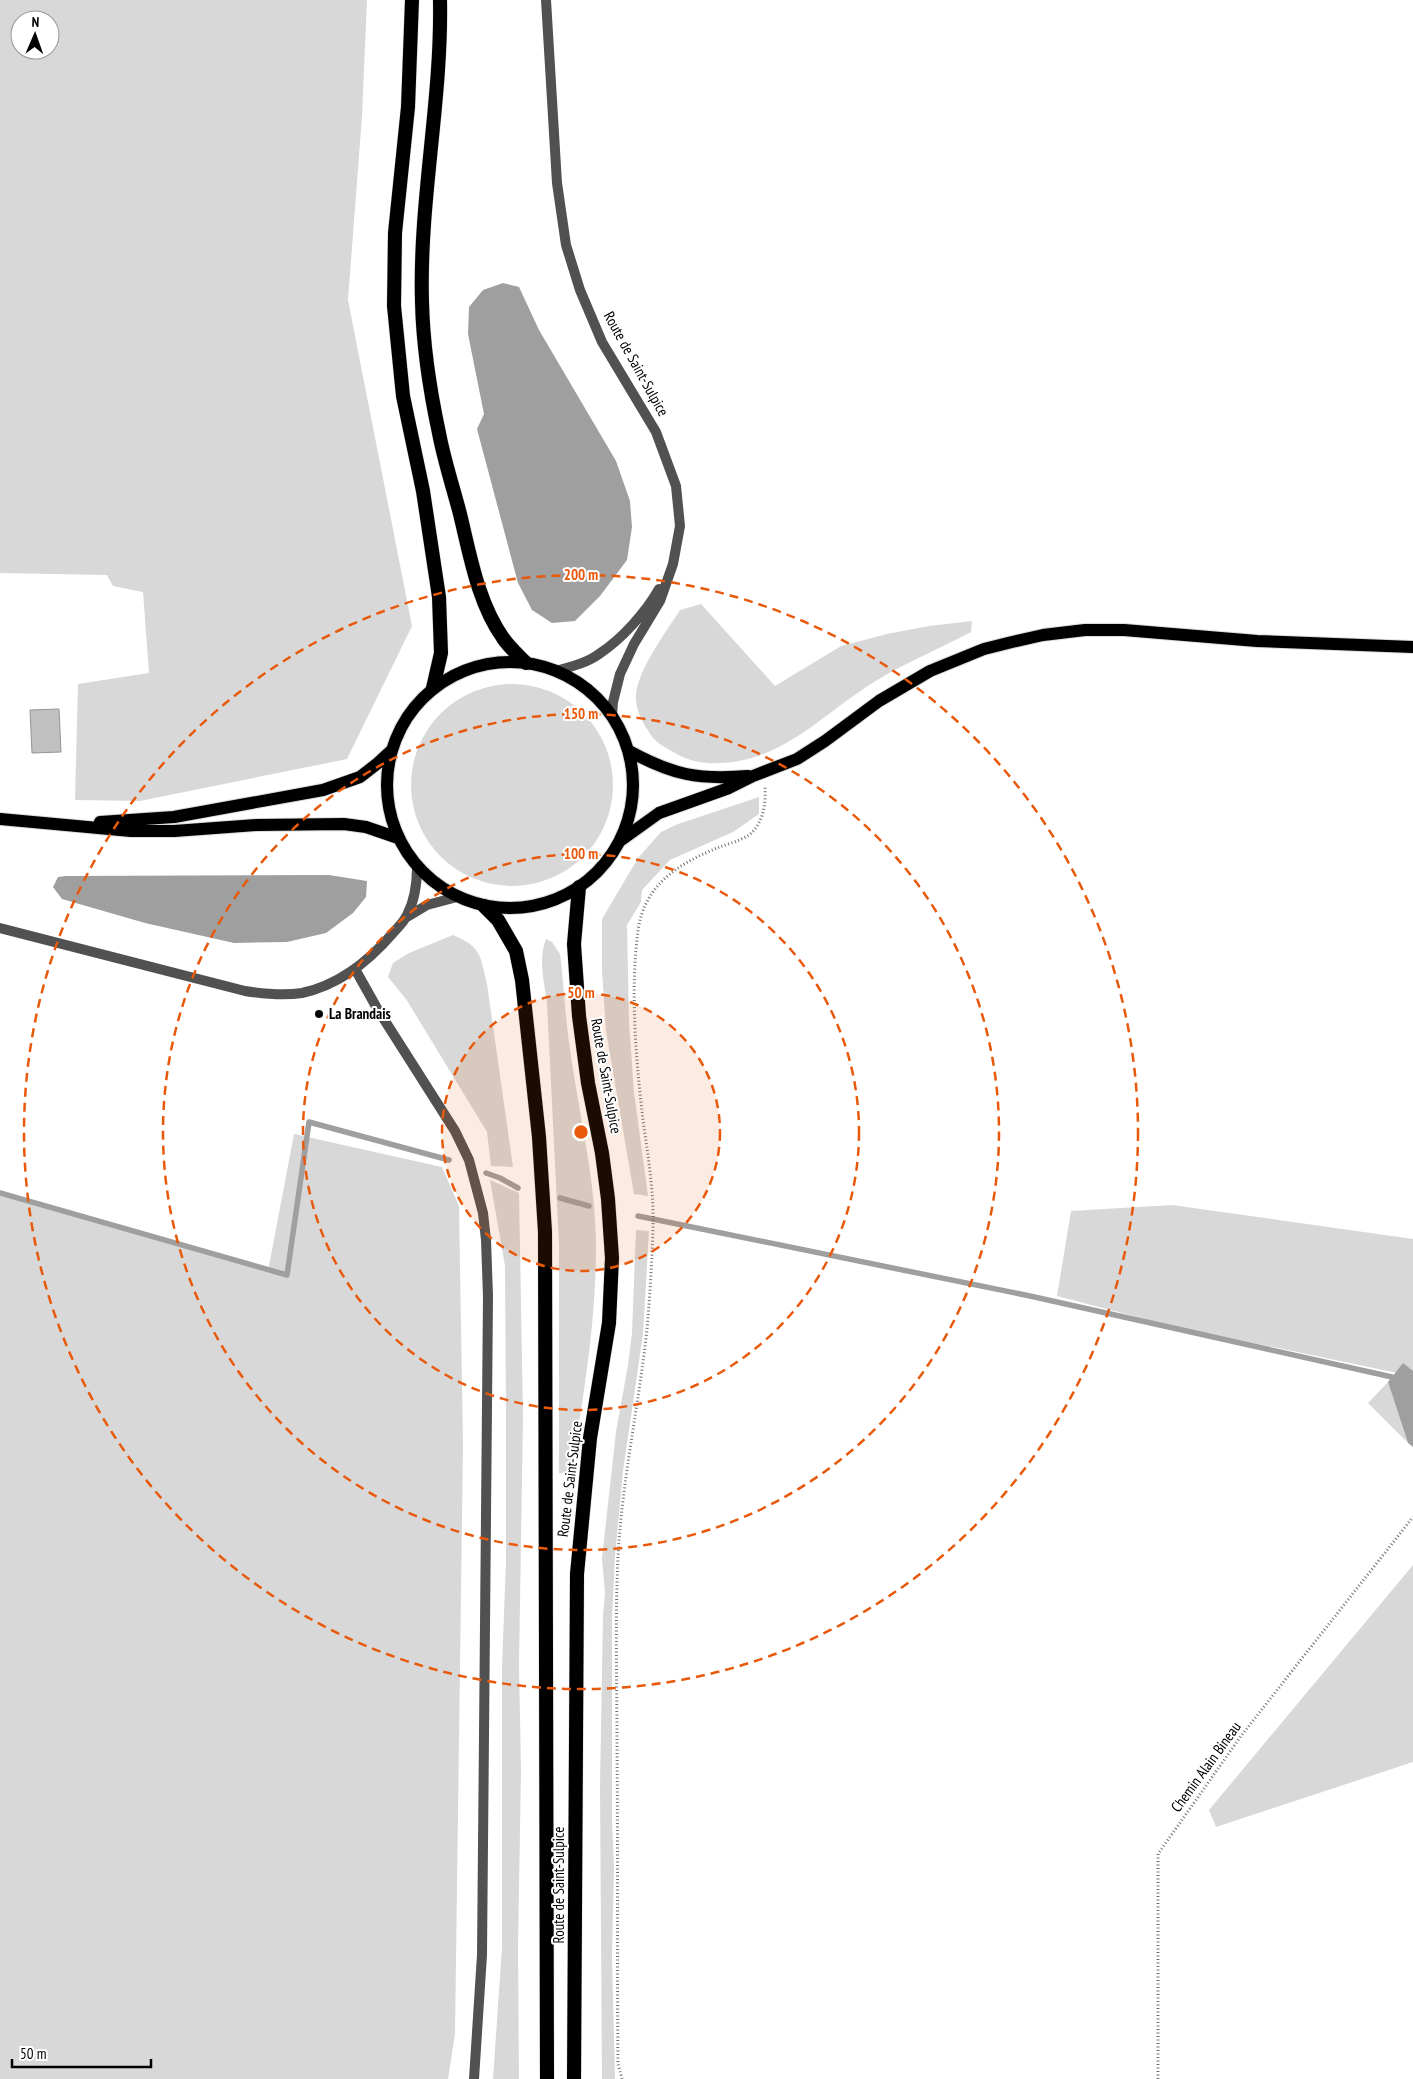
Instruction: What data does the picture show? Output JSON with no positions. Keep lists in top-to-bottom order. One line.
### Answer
{"streets":{"highway":["Route de Saint-Sulpice"],"path":["Chemin Alain Bineau"]},"places":["La Brandais"],"scale_bar":"50 m","north":"top","rings":["200 m","150 m","100 m","50 m"]}
